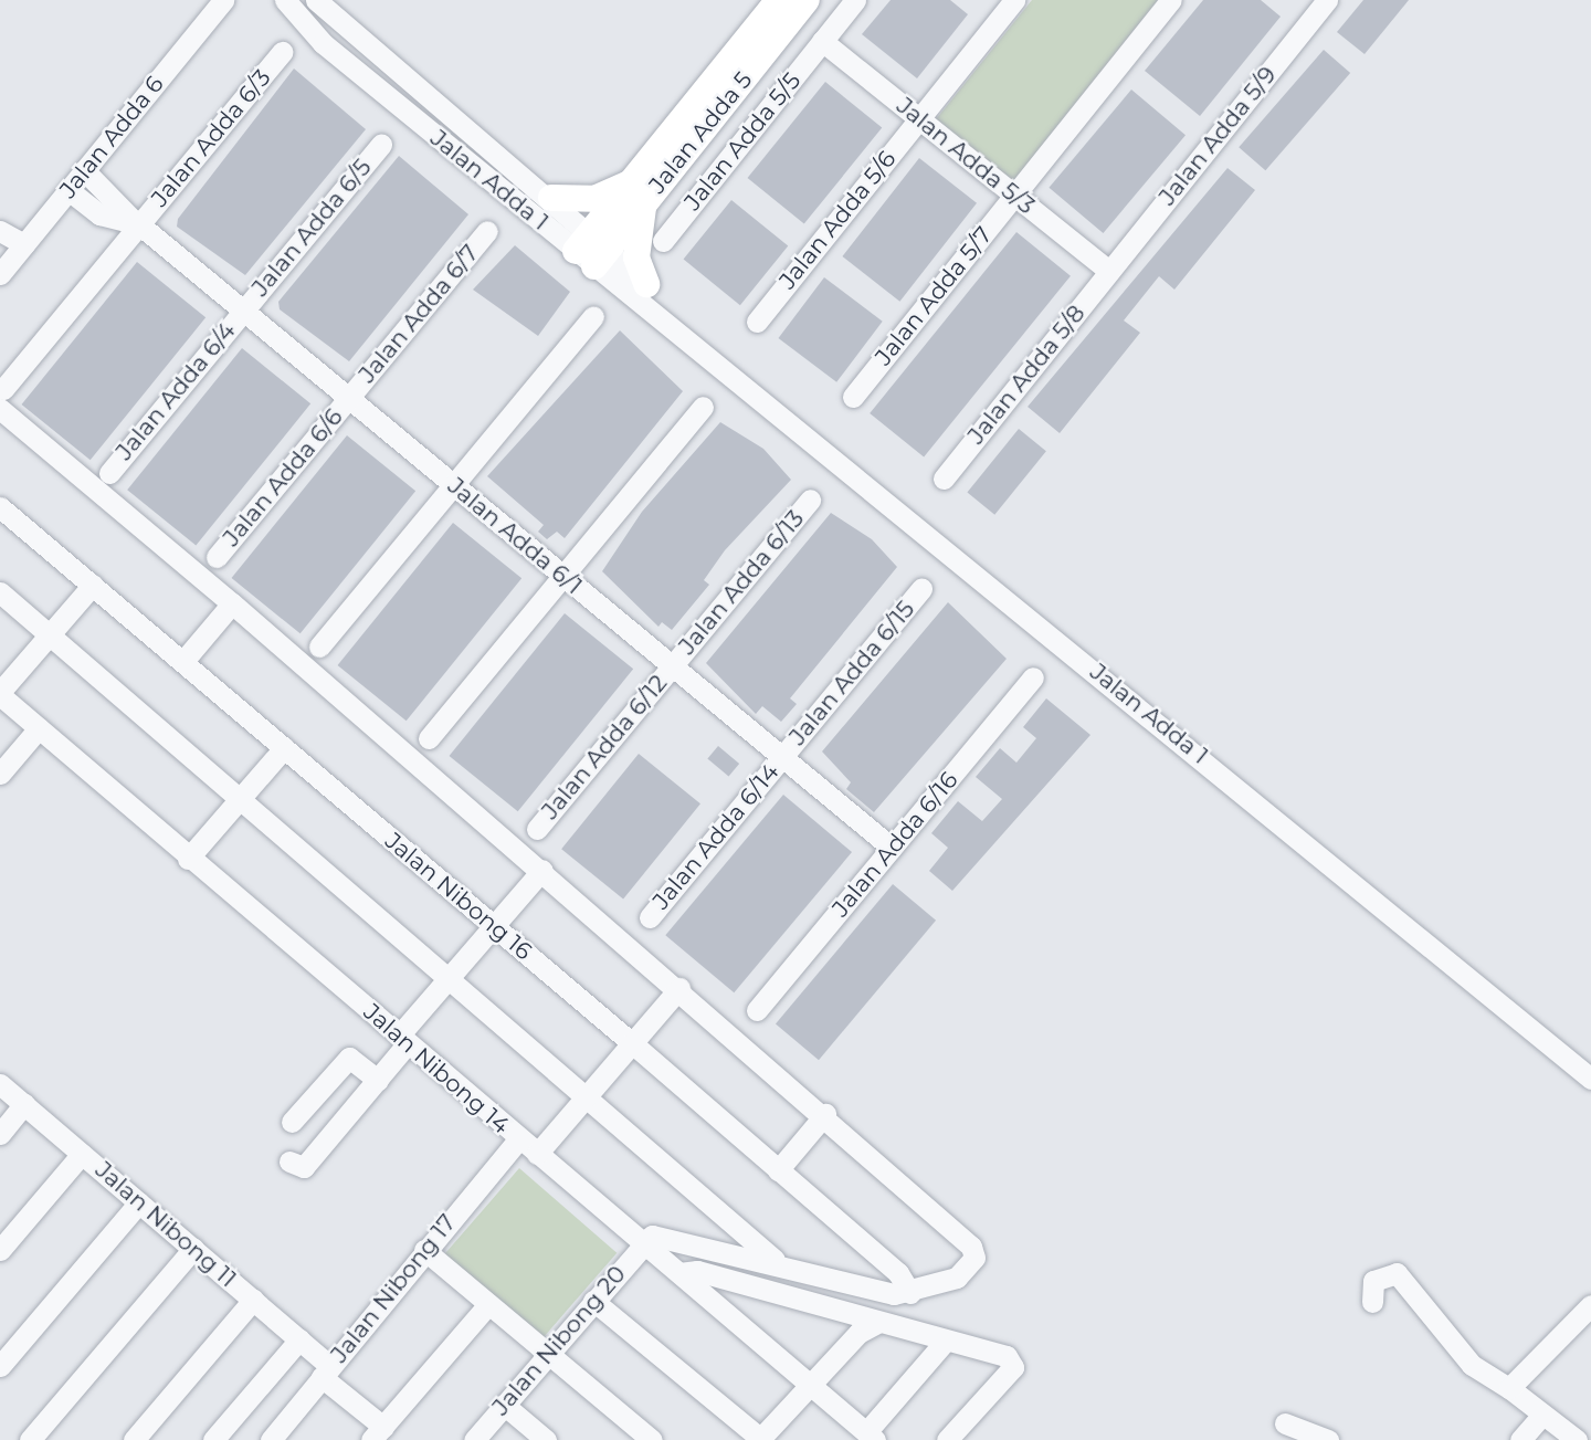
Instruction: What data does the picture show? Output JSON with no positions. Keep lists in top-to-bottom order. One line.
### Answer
{"streets":{"main road":["Jalan Adda 5"],"street":["Jalan Adda 5/9","Jalan Adda 6","Jalan Adda 6/3","Jalan Adda 5/5","Jalan Adda 5/3","Jalan Adda 1","Jalan Adda 5/6","Jalan Adda 6/5","Jalan Adda 5/7","Jalan Adda 6/7","Jalan Adda 5/8","Jalan Adda 6/4","Jalan Adda 6/6","Jalan Adda 6/1","Jalan Adda 6/13","Jalan Adda 6/15","Jalan Adda 6/12","Jalan Adda 6/14","Jalan Adda 6/16","Jalan Nibong 16","Jalan Nibong 14","Jalan Nibong 11","Jalan Nibong 17","Jalan Nibong 20"]},"crossings":[["Jalan Adda 5","Jalan Adda 1"],["Jalan Adda 5/9","Jalan Adda 5/3"],["Jalan Adda 5/9","Jalan Adda 5/8"],["Jalan Adda 6","Jalan Adda 6/1"],["Jalan Adda 6/3","Jalan Adda 6/1"],["Jalan Adda 5/5","Jalan Adda 5/3"],["Jalan Adda 5/3","Jalan Adda 5/6"],["Jalan Adda 5/3","Jalan Adda 5/7"],["Jalan Adda 5/3","Jalan Adda 5/8"],["Jalan Adda 6/5","Jalan Adda 6/4"],["Jalan Adda 6/5","Jalan Adda 6/1"],["Jalan Adda 6/7","Jalan Adda 6/6"],["Jalan Adda 6/7","Jalan Adda 6/1"],["Jalan Adda 6/4","Jalan Adda 6/1"],["Jalan Adda 6/6","Jalan Adda 6/1"],["Jalan Adda 6/1","Jalan Adda 6/13"],["Jalan Adda 6/1","Jalan Adda 6/15"],["Jalan Adda 6/1","Jalan Adda 6/12"],["Jalan Adda 6/1","Jalan Adda 6/14"],["Jalan Adda 6/1","Jalan Adda 6/16"],["Jalan Adda 6/13","Jalan Adda 6/12"],["Jalan Adda 6/15","Jalan Adda 6/14"],["Jalan Nibong 14","Jalan Nibong 17"],["Jalan Nibong 14","Jalan Nibong 20"],["Jalan Nibong 11","Jalan Nibong 17"]]}
